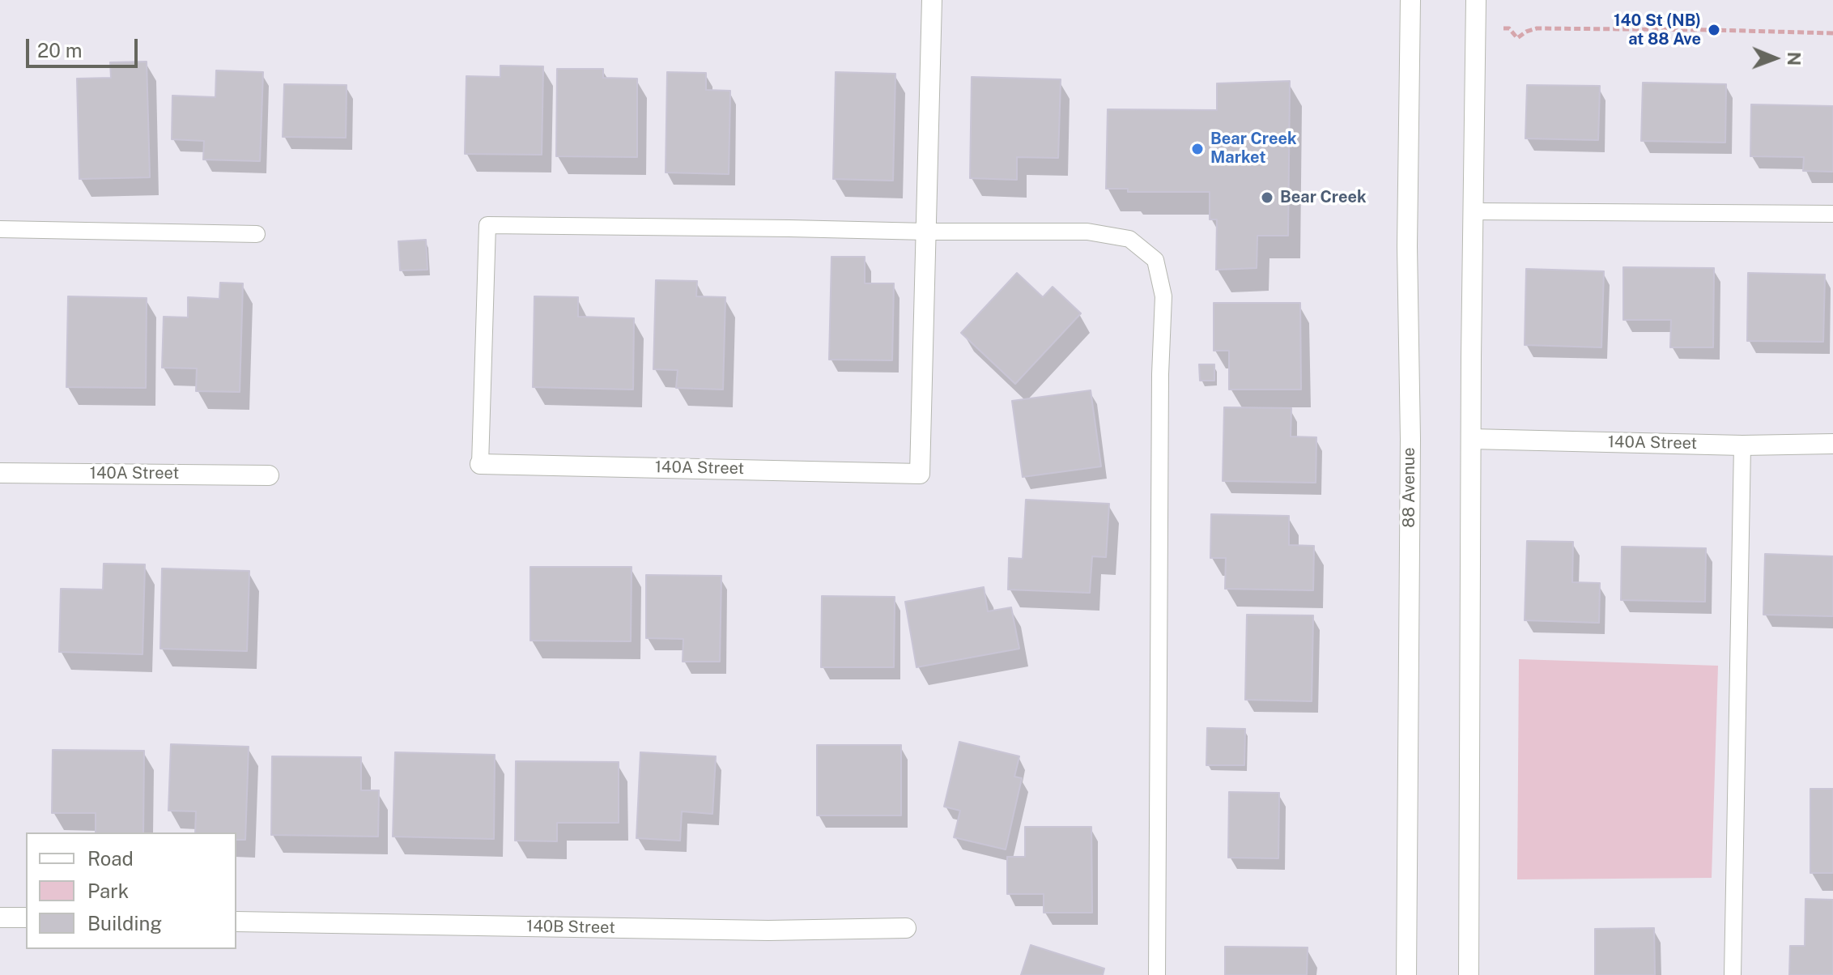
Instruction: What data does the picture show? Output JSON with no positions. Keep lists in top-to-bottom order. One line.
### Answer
{"streets":{"street":["140A Street","88 Avenue","140B Street"]},"places":["140 St (NB) at 88 Ave","Bear Creek Market","Bear Creek"],"legend":["Road","Park","Building"],"scale_bar":"20 m","north":"right"}
